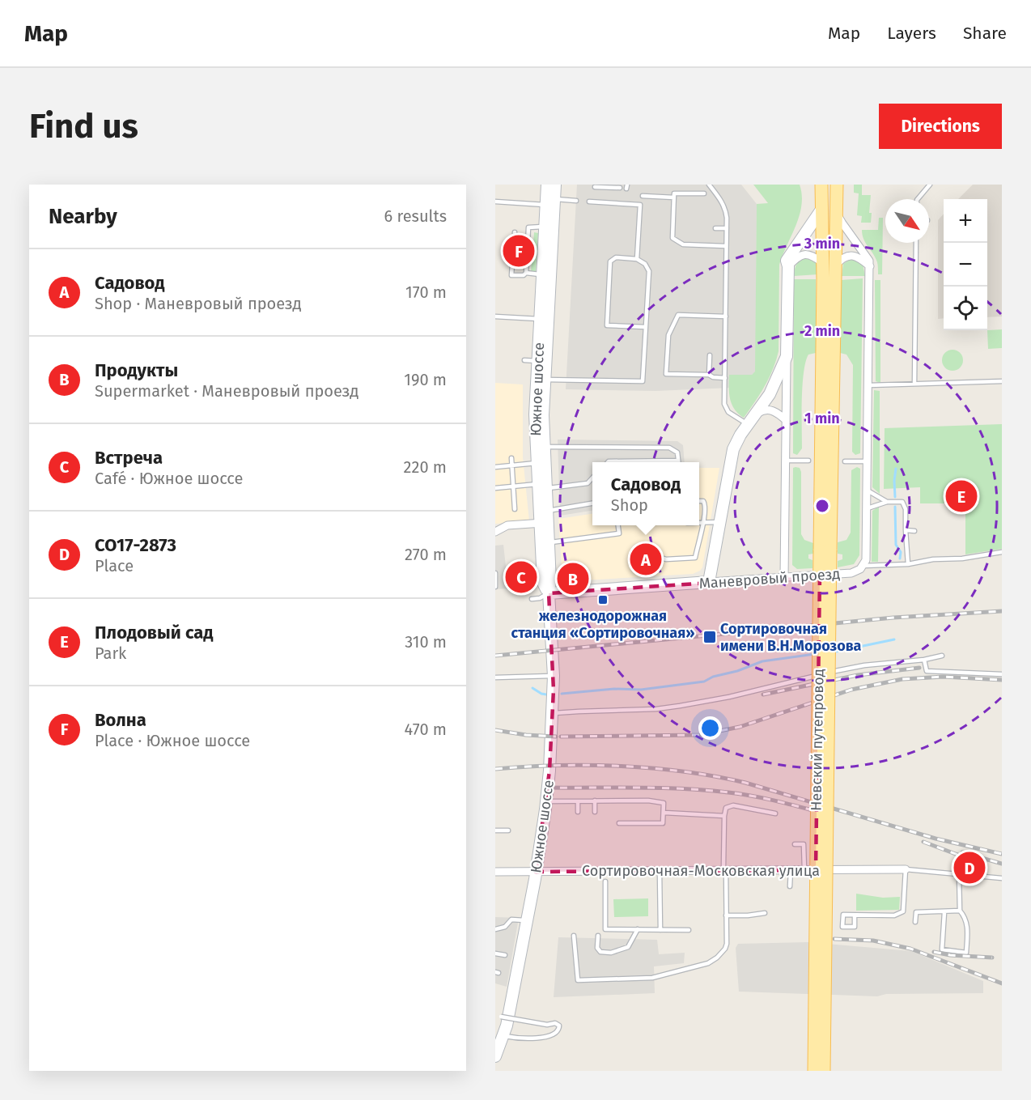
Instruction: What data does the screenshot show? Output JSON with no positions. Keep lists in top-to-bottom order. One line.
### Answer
{"streets":{"main road":["Невский путепровод"],"street":["Южное шоссе","Маневровый проезд","Сортировочная-Московская улица"]},"crossings":[["Южное шоссе","Маневровый проезд"],["Южное шоссе","Сортировочная-Московская улица"]],"places":{"transit":["железнодорожная станция «Сортировочная»","Сортировочная имени В.Н.Морозова"]},"north":"bottom right","page":{"header":"Map","nav":["Map","Layers","Share"],"buttons":"Directions","title":"Find us","heading":["Nearby","6 results"],"map_buttons":["+","−"],"pins":["F","E","A","C","B","D"],"list":[{"mark":"A","name":"Садовод","note":"Shop · Маневровый проезд","value":"170 m"},{"mark":"B","name":"Продукты","note":"Supermarket · Маневровый проезд","value":"190 m"},{"mark":"C","name":"Встреча","note":"Café · Южное шоссе","value":"220 m"},{"mark":"D","name":"СО17-2873","note":"Place","value":"270 m"},{"mark":"E","name":"Плодовый сад","note":"Park","value":"310 m"},{"mark":"F","name":"Волна","note":"Place · Южное шоссе","value":"470 m"}],"popup":["Садовод","Shop"]},"rings":["3 min","2 min","1 min"]}
